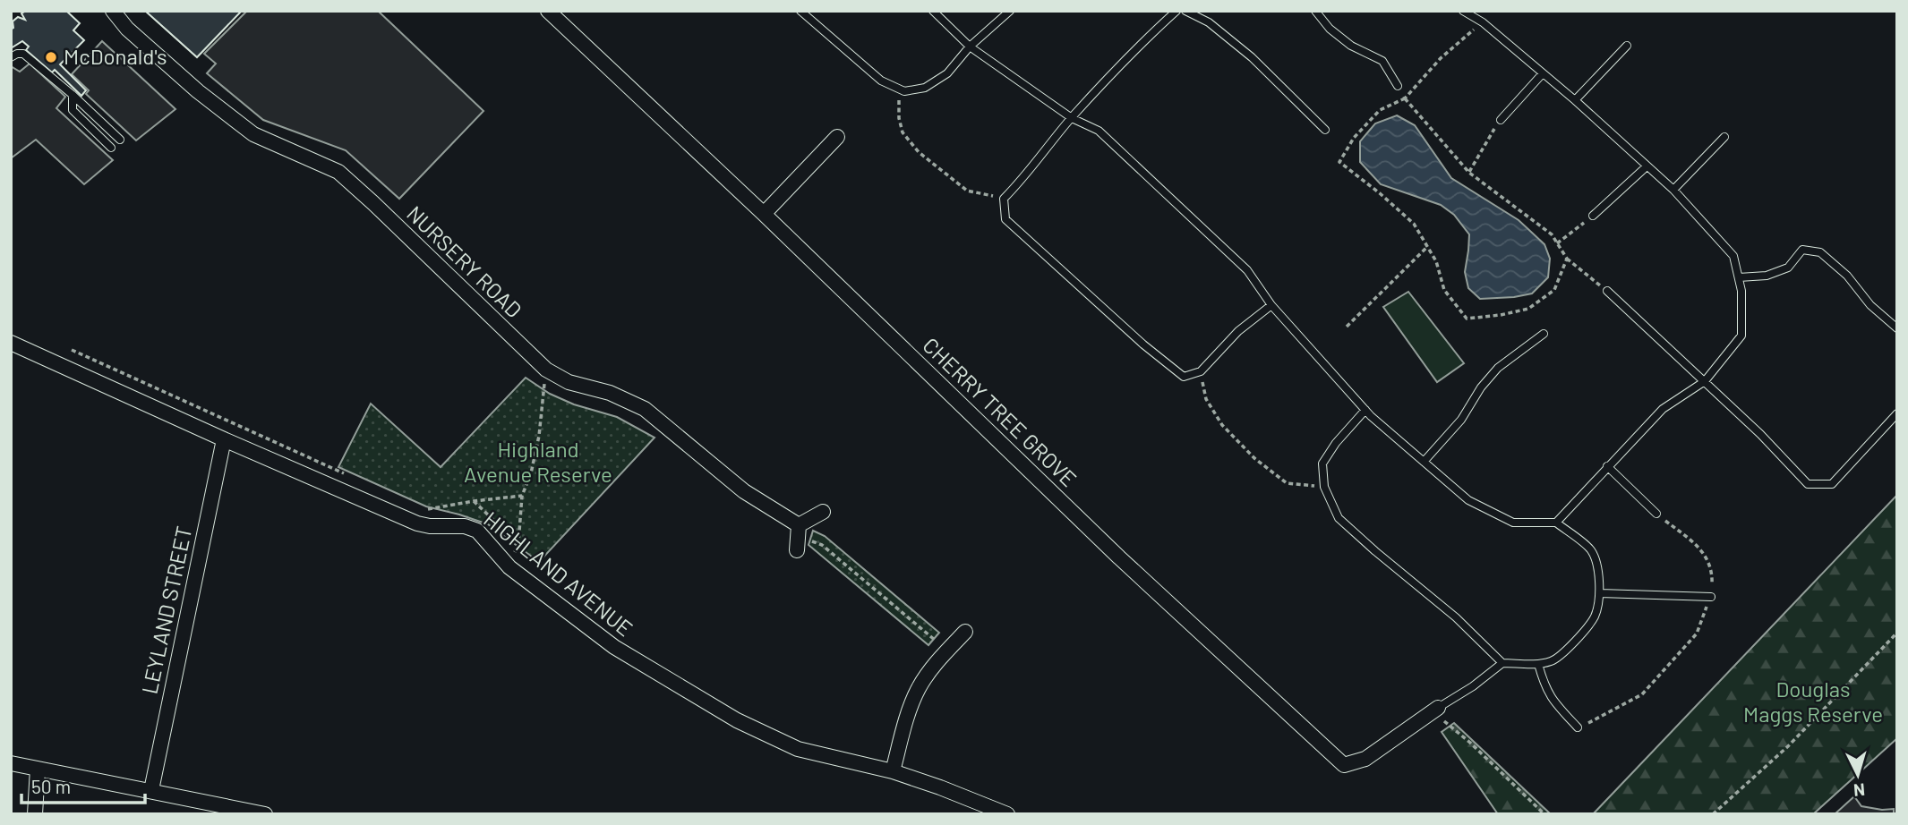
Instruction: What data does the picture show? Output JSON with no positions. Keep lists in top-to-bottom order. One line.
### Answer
{"streets":{"street":["NURSERY ROAD","CHERRY TREE GROVE","HIGHLAND AVENUE","LEYLAND STREET"]},"crossings":[["HIGHLAND AVENUE","LEYLAND STREET"]],"parks":["Highland Avenue Reserve","Douglas Maggs Reserve"],"places":["McDonald's"],"scale_bar":"50 m","north":"bottom"}
